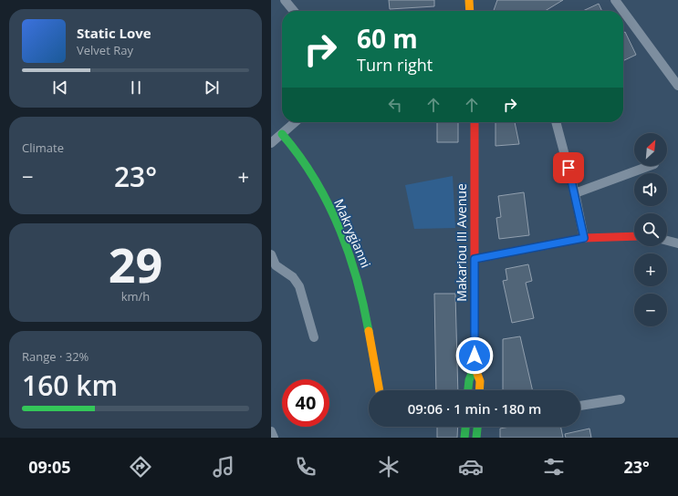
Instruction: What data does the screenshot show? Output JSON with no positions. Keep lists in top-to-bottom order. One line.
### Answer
{"streets":{"street":["Makrygianni","Makariou III Avenue"]},"north":"top right","page":{"turn":["60 m","Turn right"],"song":["Static Love","Velvet Ray"],"tile":["Climate",["29","km/h"],["Range · 32%","160 km"]],"map_buttons":["+","−"],"heat":["−","23°","+"],"limit":"40","trip":"09:06 · 1 min · 180 m","tabs":["09:05","23°"]}}
